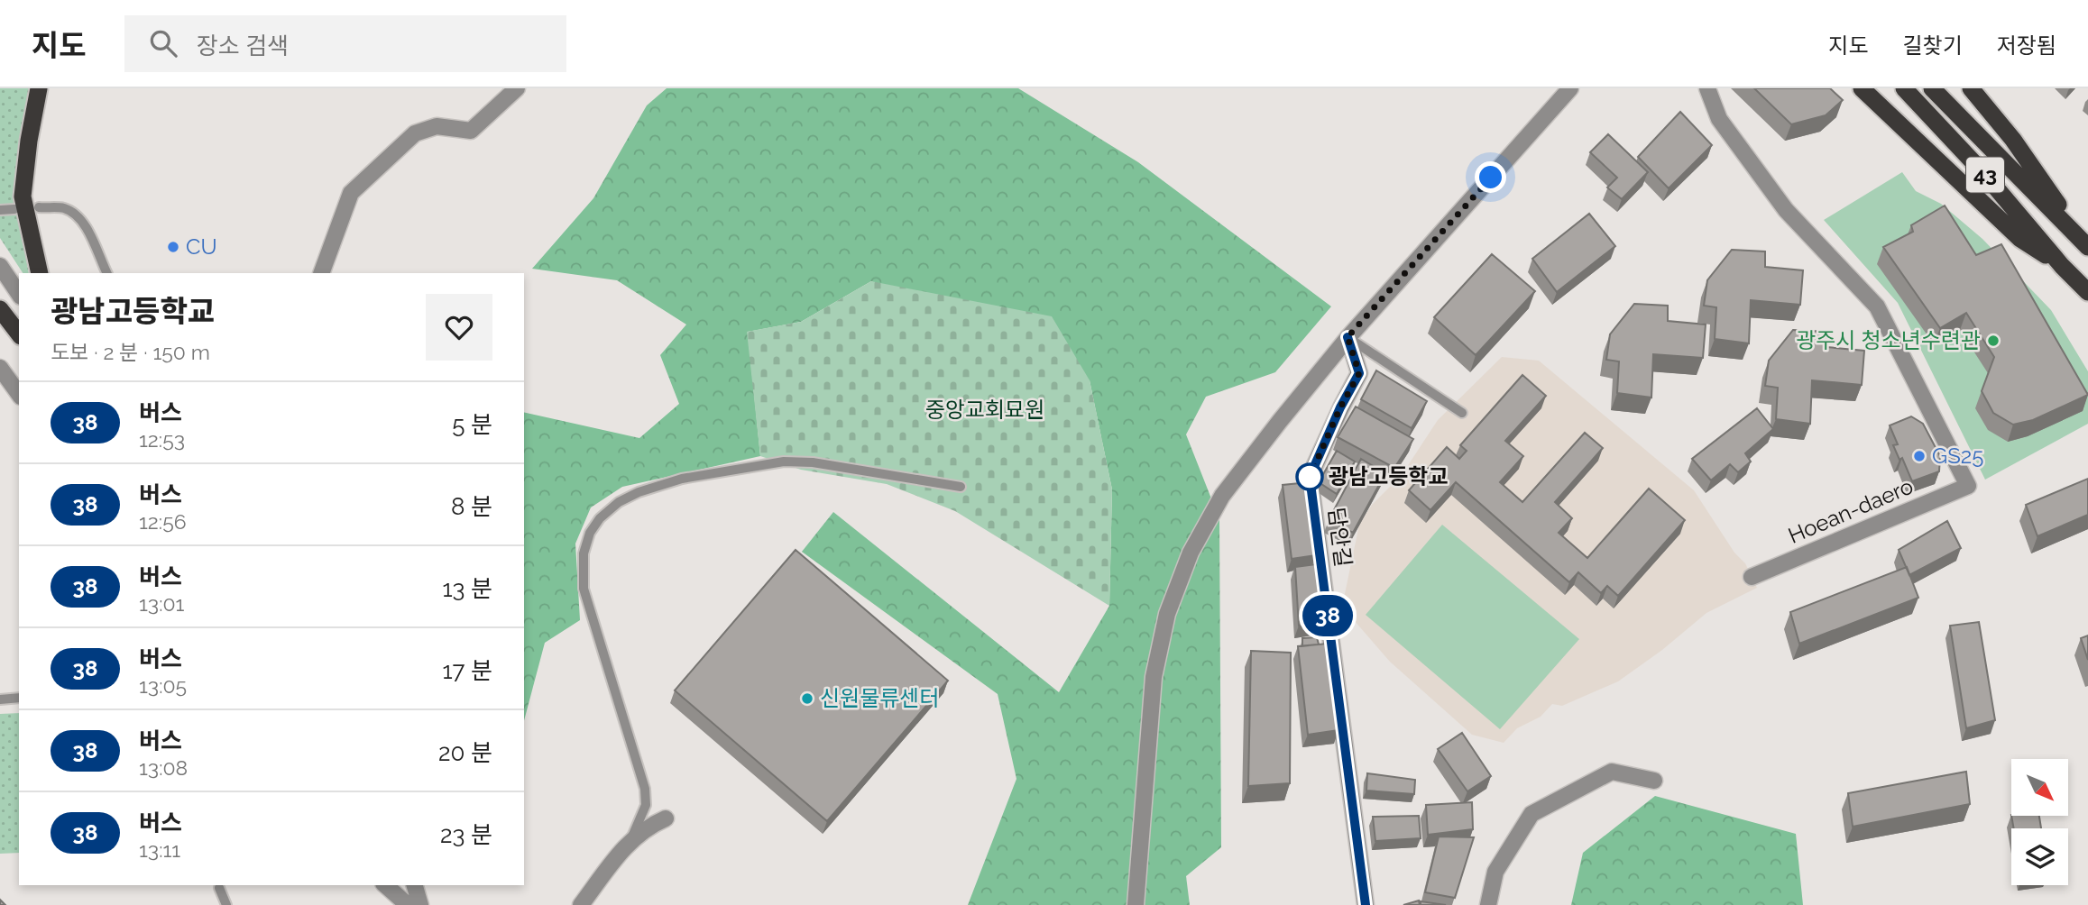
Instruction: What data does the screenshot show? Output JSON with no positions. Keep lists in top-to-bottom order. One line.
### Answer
{"streets":{"highway":["43"],"street":["Hoean-daero","담안길"]},"parks":["중앙교회묘원"],"places":["CU","광주시 청소년수련관","GS25","광남고등학교","신원물류센터"],"lines":["bus line 38"],"north":"bottom right","page":{"header":"지도","search":"장소 검색","nav":["지도","길찾기","저장됨"],"on_map":"38","heading":["광남고등학교","도보 · 2 분 · 150 m"],"list":[{"mark":"38","name":"버스","note":"12:53","value":"5 분"},{"mark":"38","name":"버스","note":"12:56","value":"8 분"},{"mark":"38","name":"버스","note":"13:01","value":"13 분"},{"mark":"38","name":"버스","note":"13:05","value":"17 분"},{"mark":"38","name":"버스","note":"13:08","value":"20 분"},{"mark":"38","name":"버스","note":"13:11","value":"23 분"}]}}
